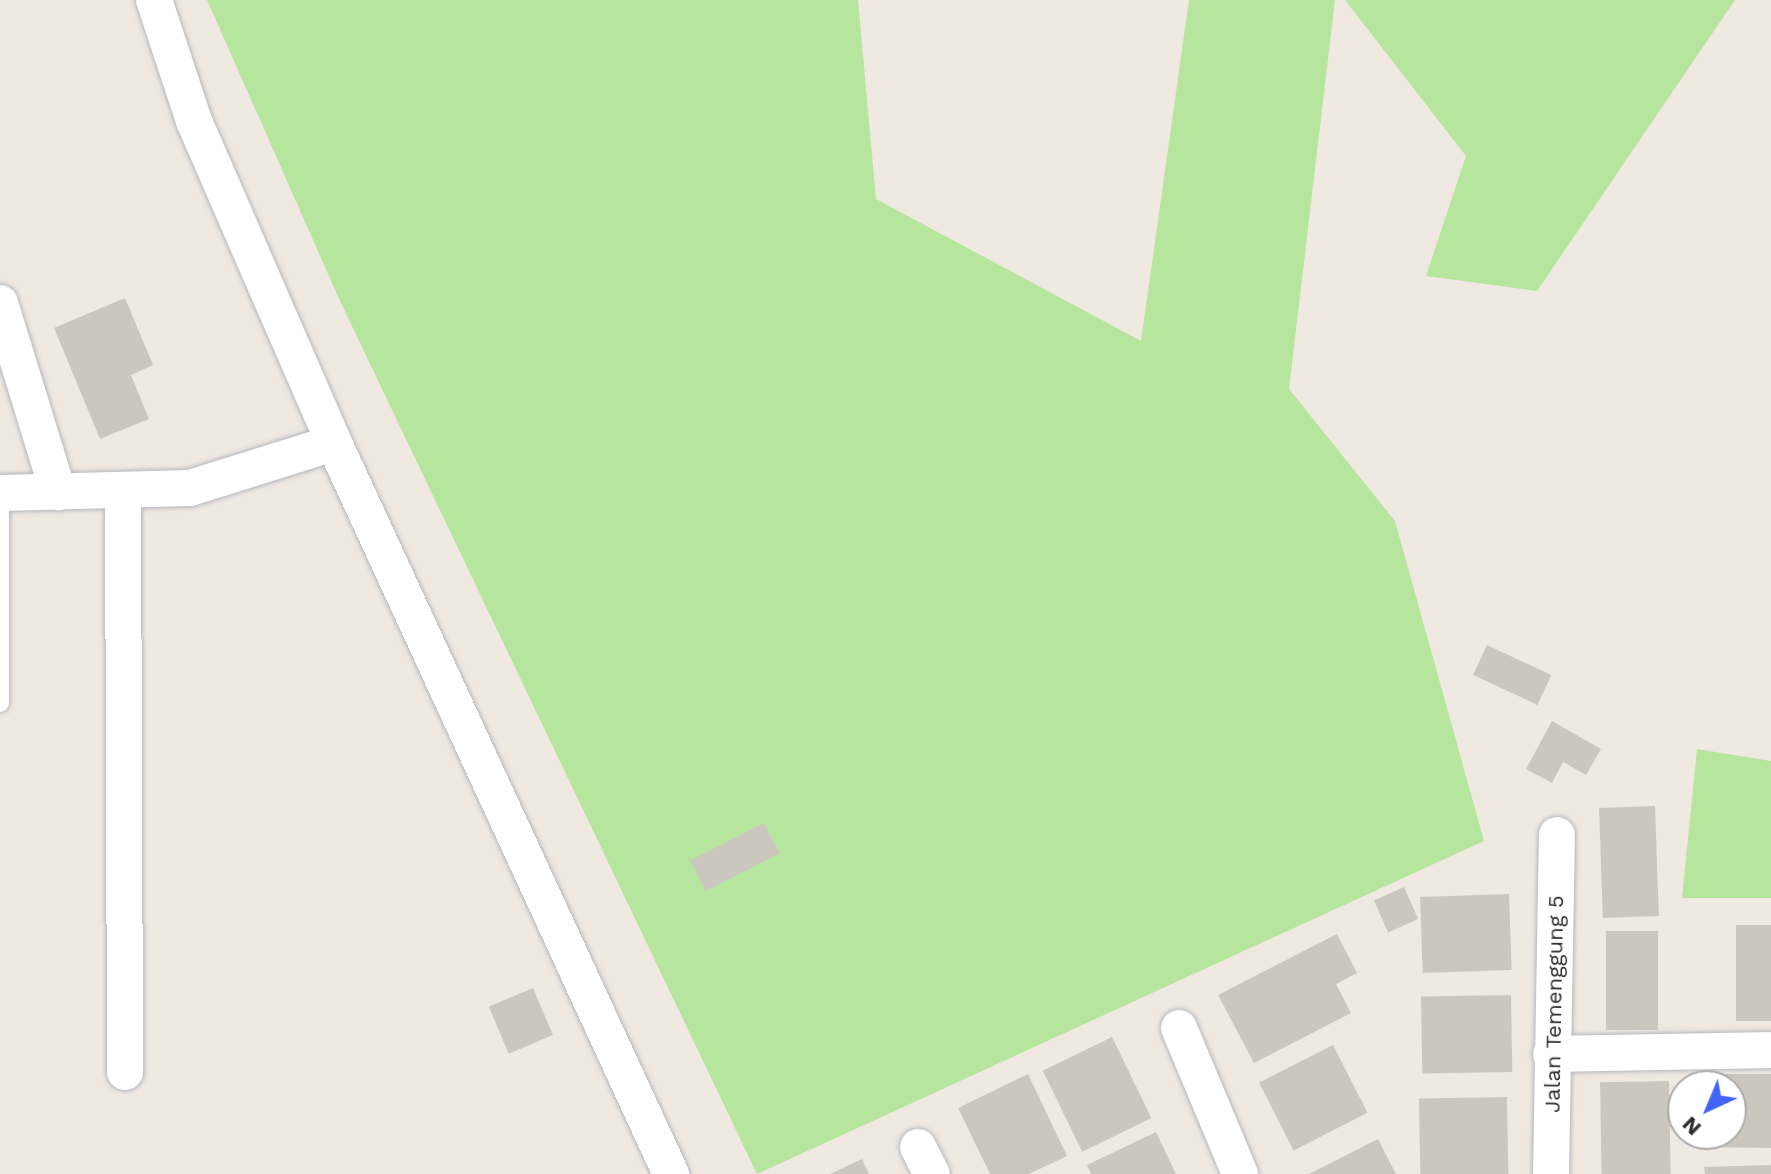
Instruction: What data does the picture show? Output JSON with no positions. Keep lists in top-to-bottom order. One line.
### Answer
{"streets":{"street":["Jalan Temenggung 5"]},"north":"bottom left"}
